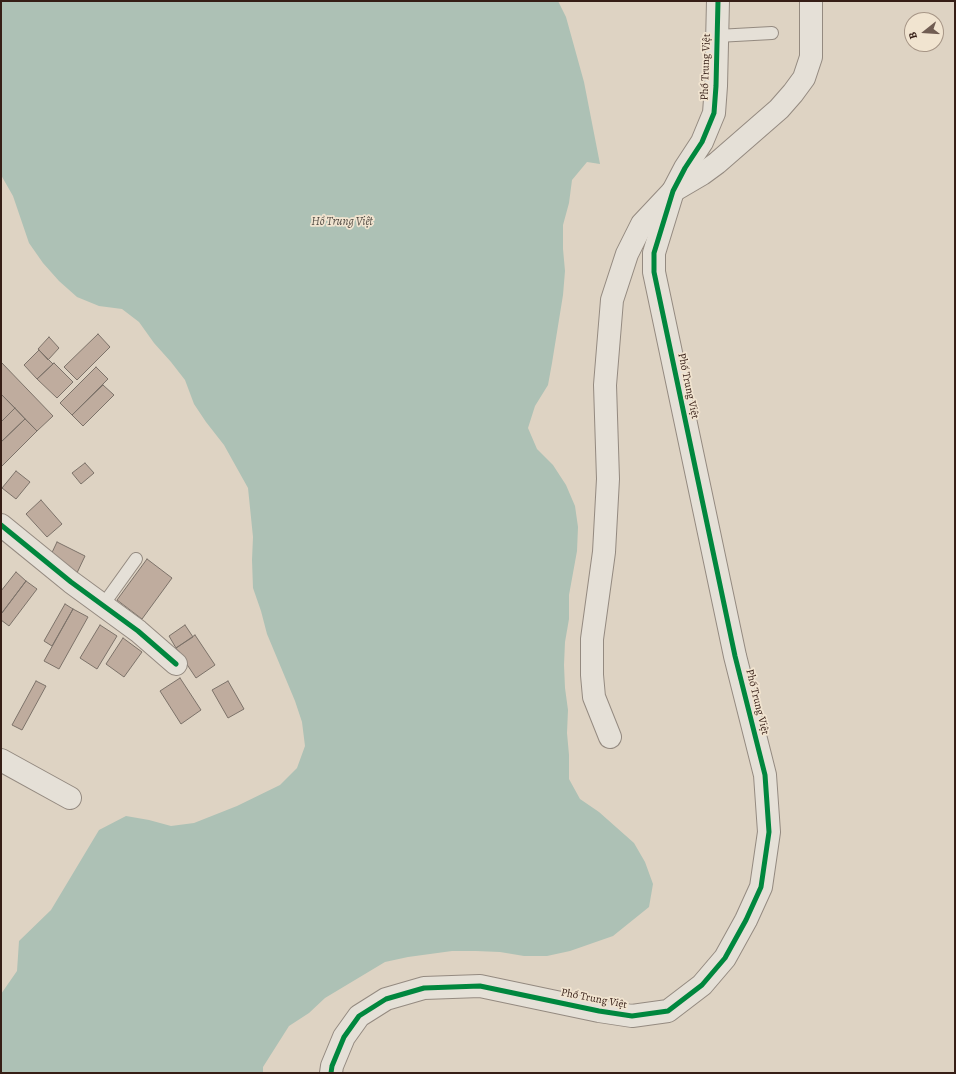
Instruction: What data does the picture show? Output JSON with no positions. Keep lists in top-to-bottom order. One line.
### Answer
{"streets":{"street":["Phố Trung Việt"]},"water":["Hồ Trung Việt"],"north":"left"}
